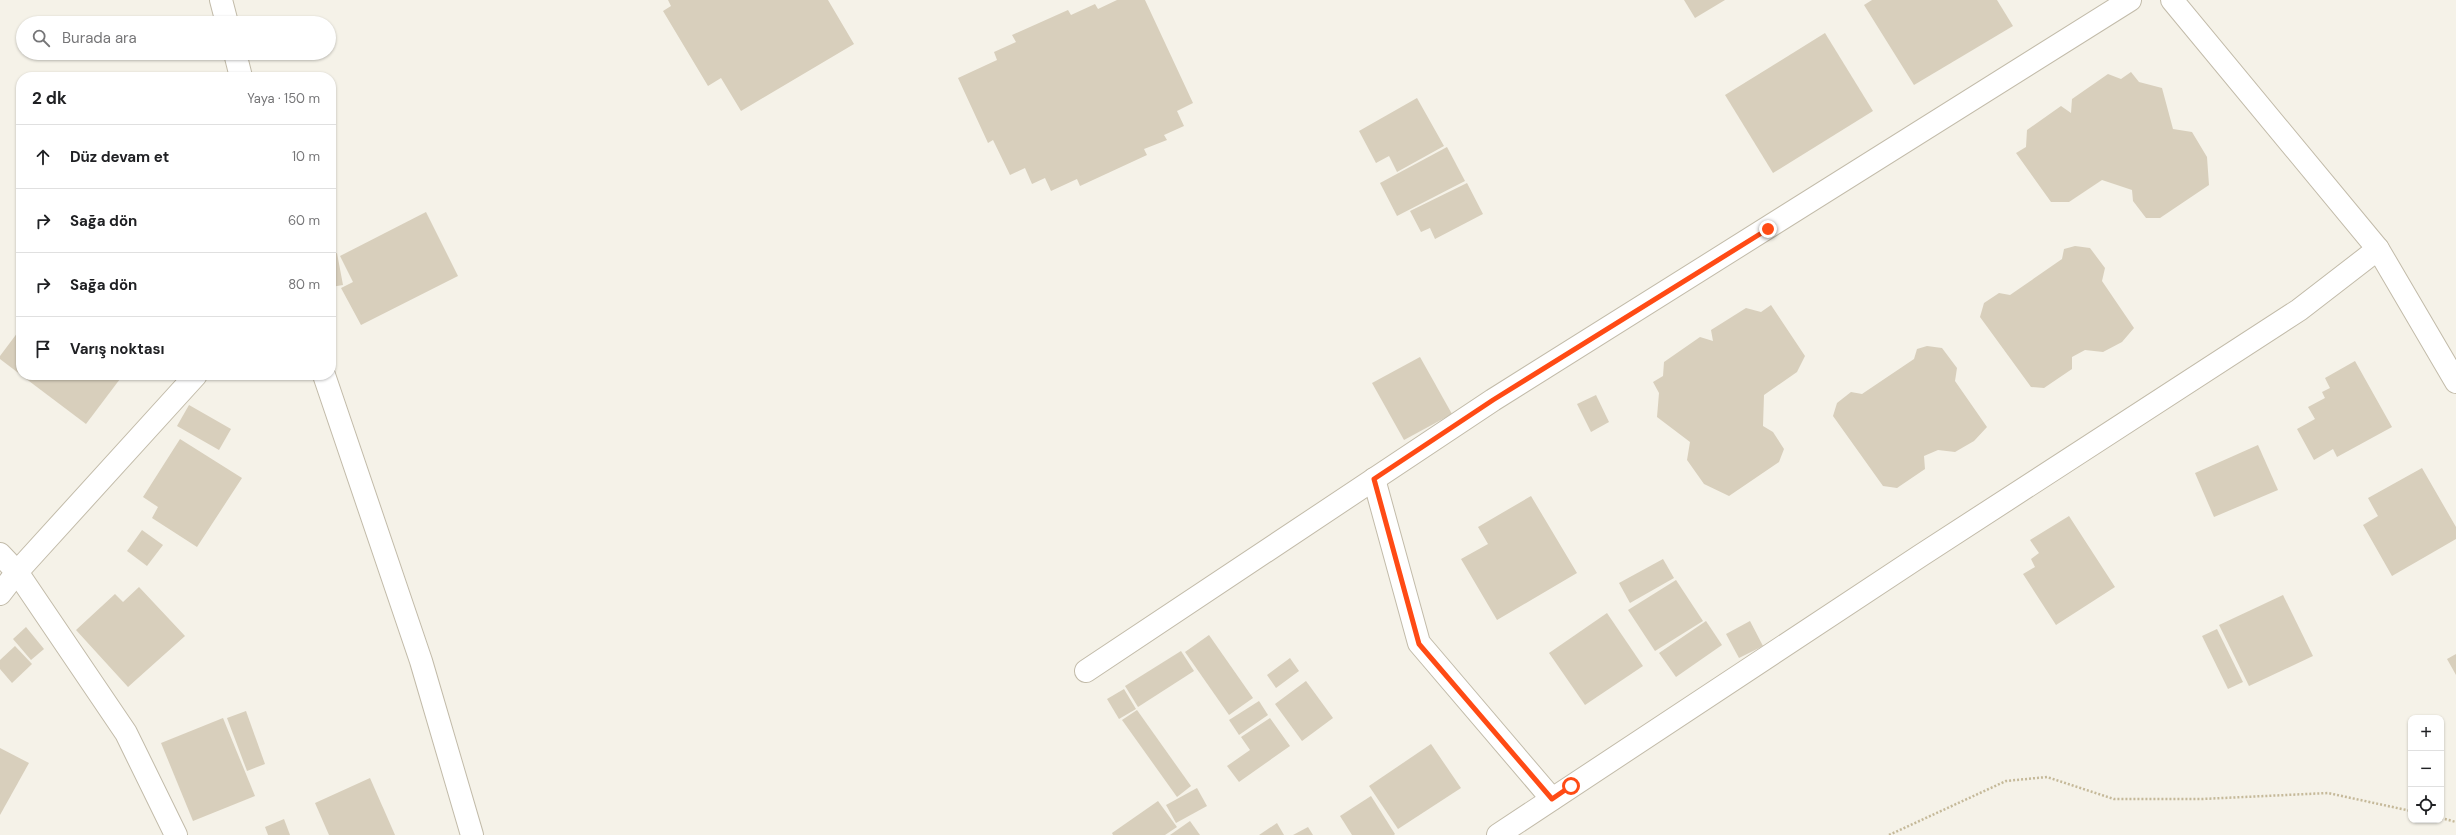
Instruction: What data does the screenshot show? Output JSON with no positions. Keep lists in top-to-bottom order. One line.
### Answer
{"page":{"search":"Burada ara","heading":["2 dk","Yaya · 150 m"],"list":[["Düz devam et","10 m"],["Sağa dön","60 m"],["Sağa dön","80 m"],"Varış noktası"],"map_buttons":["+","−"]}}
